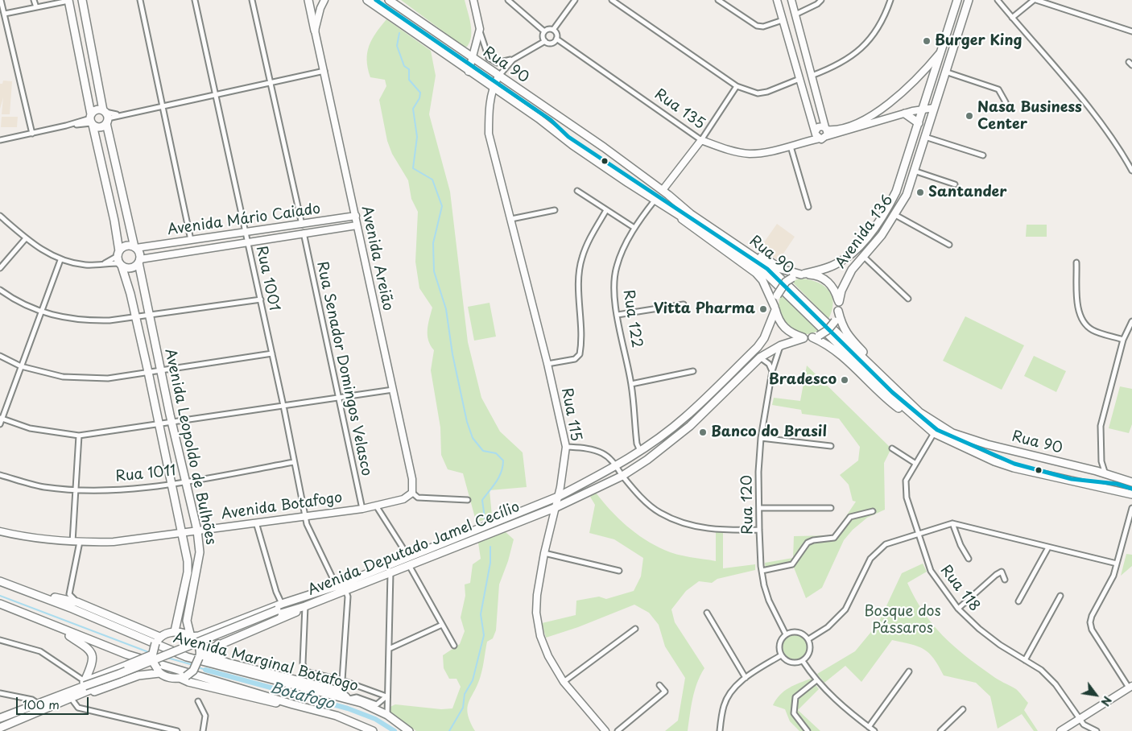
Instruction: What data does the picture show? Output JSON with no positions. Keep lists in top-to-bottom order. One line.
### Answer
{"streets":{"main road":["Rua 90","Avenida 136","Avenida Leopoldo de Bulhões","Avenida Deputado Jamel Cecílio","Avenida Marginal Botafogo"],"street":["Rua 135","Avenida Mário Caiado","Avenida Areião","Rua 1001","Rua 122","Rua Senador Domingos Velasco","Rua 115","Rua 1011","Rua 120","Avenida Botafogo","Rua 118"]},"crossings":[["Rua 90","Rua 122"],["Rua 90","Rua 115"],["Rua 90","Rua 118"],["Avenida Mário Caiado","Avenida Areião"],["Avenida Mário Caiado","Rua 1001"],["Avenida Mário Caiado","Rua Senador Domingos Velasco"],["Avenida Mário Caiado","Avenida Leopoldo de Bulhões"],["Avenida 136","Avenida Deputado Jamel Cecílio"],["Avenida Areião","Avenida Botafogo"],["Rua 1001","Rua 1011"],["Rua 1001","Avenida Botafogo"],["Rua 1001","Avenida Deputado Jamel Cecílio"],["Rua 122","Avenida Deputado Jamel Cecílio"],["Rua Senador Domingos Velasco","Avenida Botafogo"],["Rua 115","Avenida Deputado Jamel Cecílio"],["Avenida Leopoldo de Bulhões","Rua 1011"],["Avenida Leopoldo de Bulhões","Avenida Botafogo"],["Avenida Leopoldo de Bulhões","Avenida Deputado Jamel Cecílio"],["Rua 120","Avenida Deputado Jamel Cecílio"]],"water":["Botafogo"],"parks":["Bosque dos Pássaros"],"places":["Burger King","Nasa Business Center","Santander","Vitta Pharma","Bradesco","Banco do Brasil"],"scale_bar":"100 m","north":"bottom right"}
